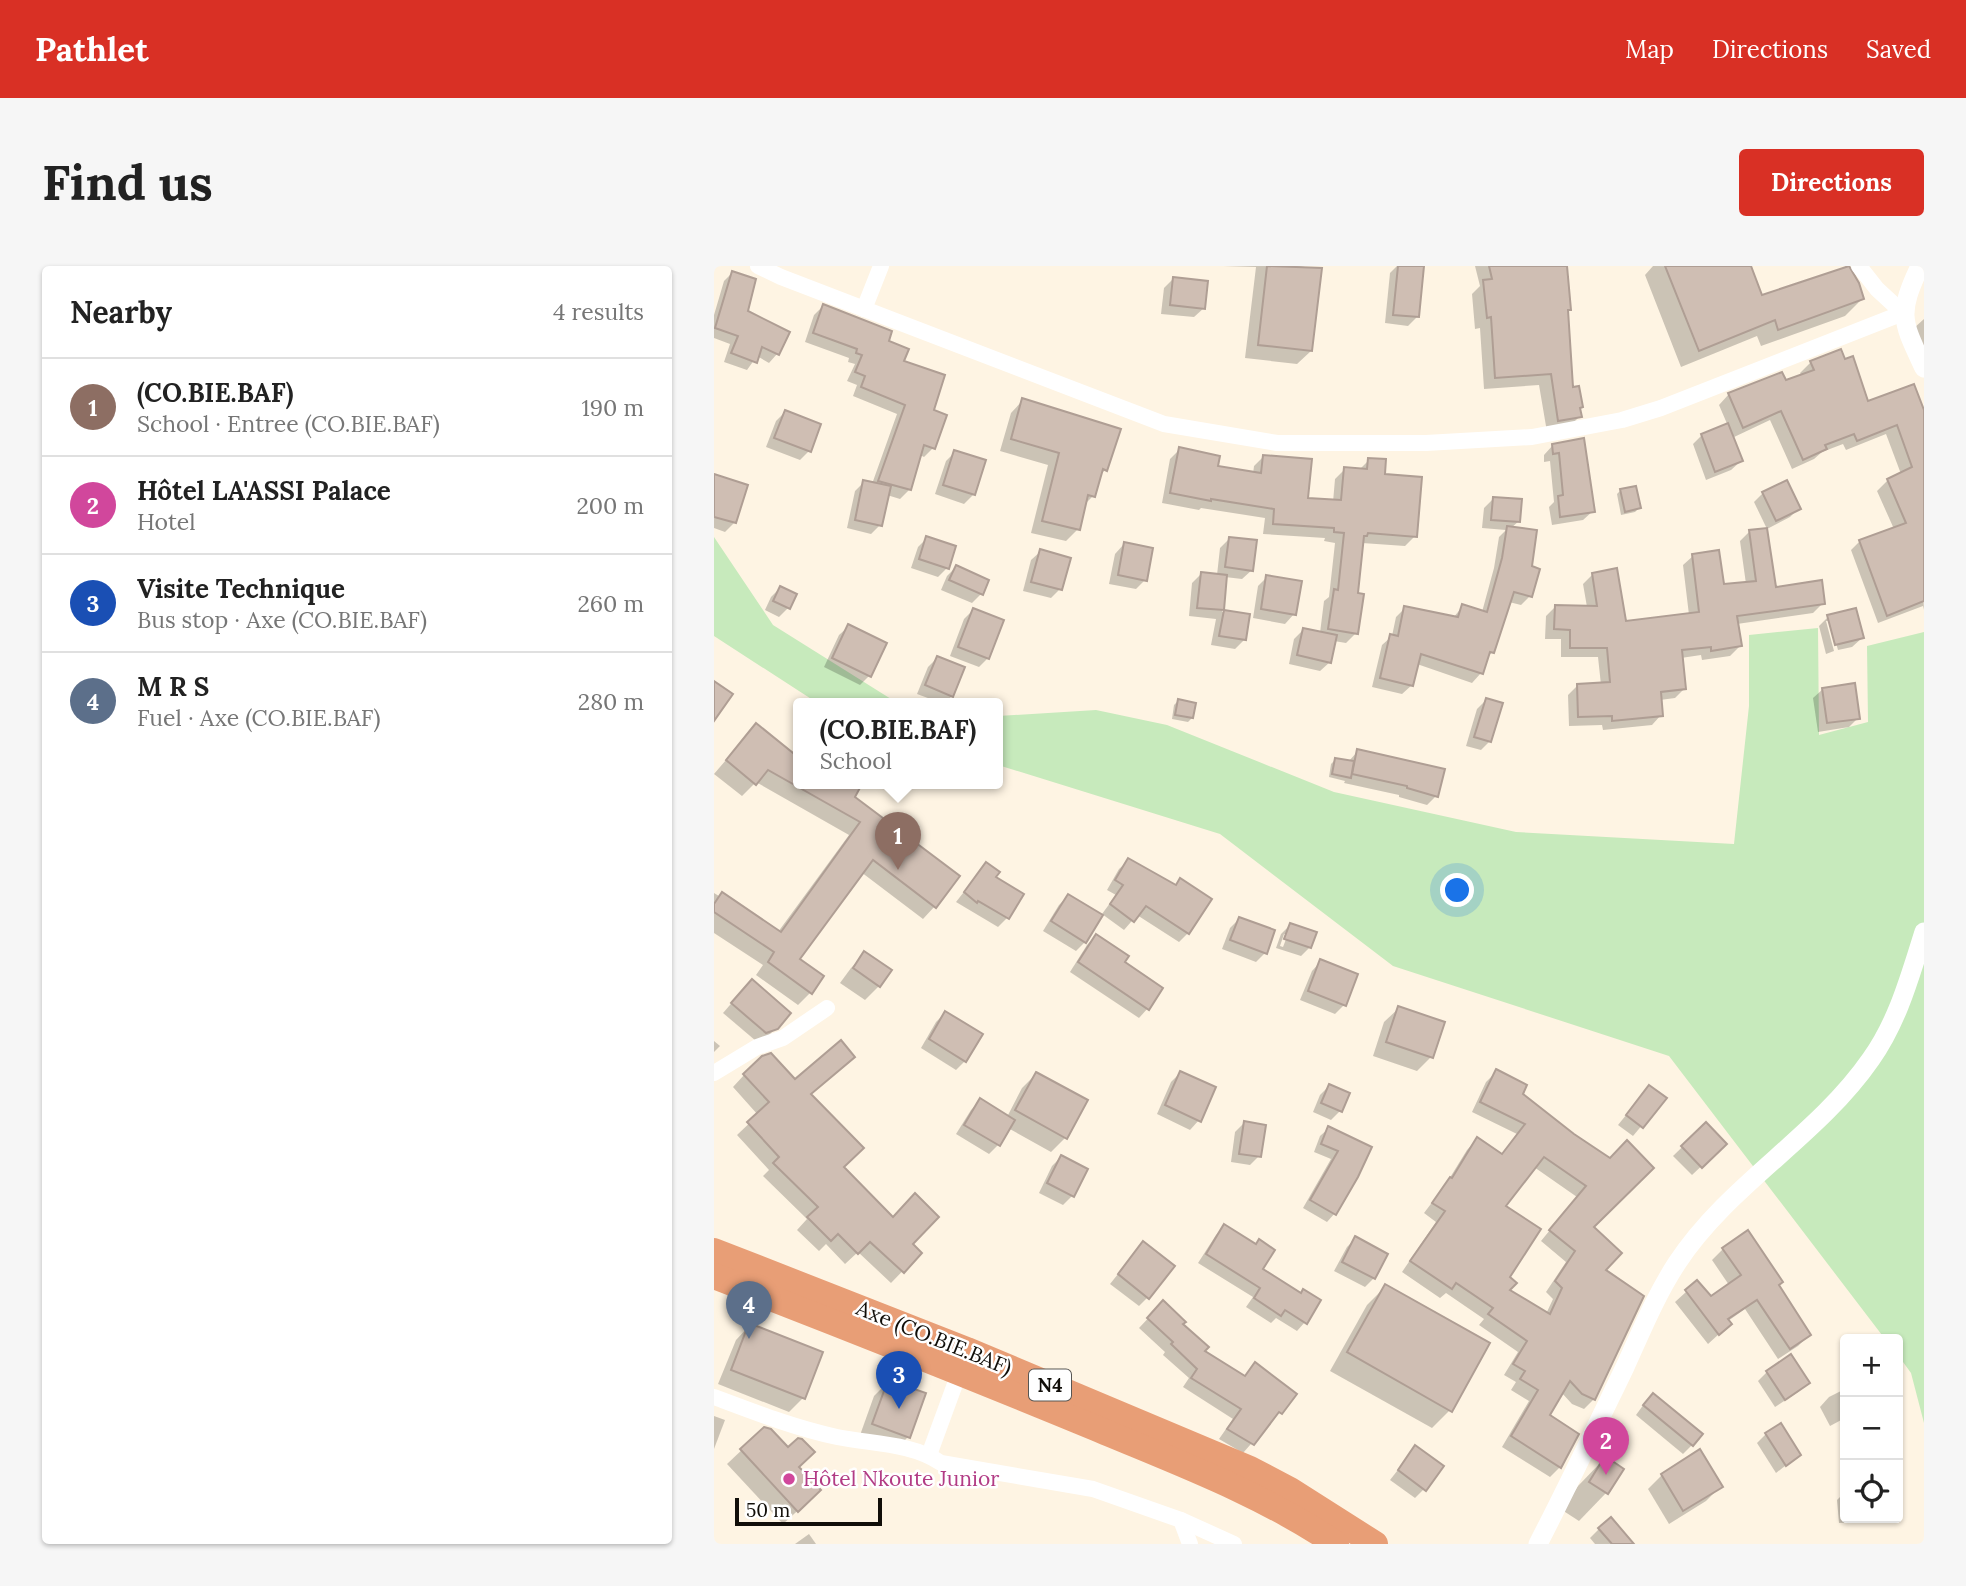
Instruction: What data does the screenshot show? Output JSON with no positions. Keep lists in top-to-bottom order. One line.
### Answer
{"streets":{"highway":["Axe (CO.BIE.BAF)","N4"]},"places":["Hôtel Nkoute Junior"],"scale_bar":"50 m","page":{"header":"Pathlet","nav":["Map","Directions","Saved"],"buttons":"Directions","title":"Find us","heading":["Nearby","4 results"],"list":[{"mark":"1","name":"(CO.BIE.BAF)","note":"School · Entree (CO.BIE.BAF)","value":"190 m"},{"mark":"2","name":"Hôtel LA'ASSI Palace","note":"Hotel","value":"200 m"},{"mark":"3","name":"Visite Technique","note":"Bus stop · Axe (CO.BIE.BAF)","value":"260 m"},{"mark":"4","name":"M R S","note":"Fuel · Axe (CO.BIE.BAF)","value":"280 m"}],"popup":["(CO.BIE.BAF)","School"],"pins":["1","4","3","2"],"map_buttons":["+","−"],"scale":"50 m"}}
